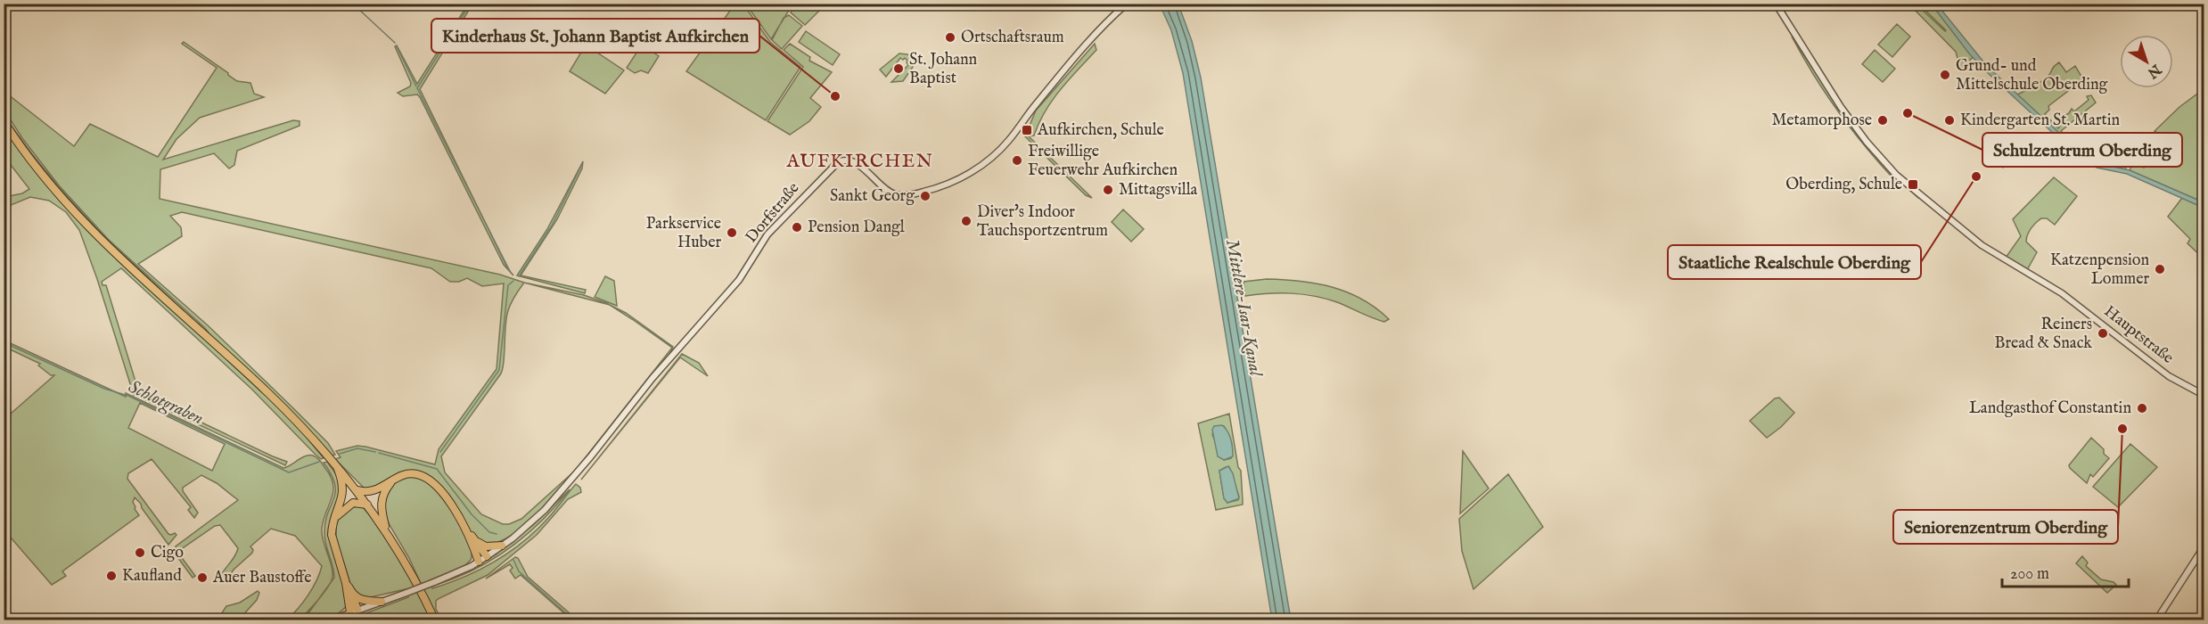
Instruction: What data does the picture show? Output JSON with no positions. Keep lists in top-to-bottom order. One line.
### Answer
{"streets":{"street":["Dorfstraße","Hauptstraße"]},"districts":["AUFKIRCHEN"],"water":["Mittlere-Isar-Kanal","Schlotgraben"],"places":{"other":["Ortschaftsraum","St. Johann Baptist","Grund- und Mittelschule Oberding","Kinderhaus St. Johann Baptist Aufkirchen","Schulzentrum Oberding","Metamorphose","Kindergarten St. Martin","Freiwillige Feuerwehr Aufkirchen","Staatliche Realschule Oberding","Mittagsvilla","Sankt Georg","Diver's Indoor Tauchsportzentrum","Pension Dangl","Parkservice Huber","Katzenpension Lommer","Reiners Bread & Snack","Landgasthof Constantin","Seniorenzentrum Oberding","Cigo","Kaufland","Auer Baustoffe"],"transit":["Aufkirchen, Schule","Oberding, Schule"]},"scale_bar":"200 m","north":"bottom right"}
